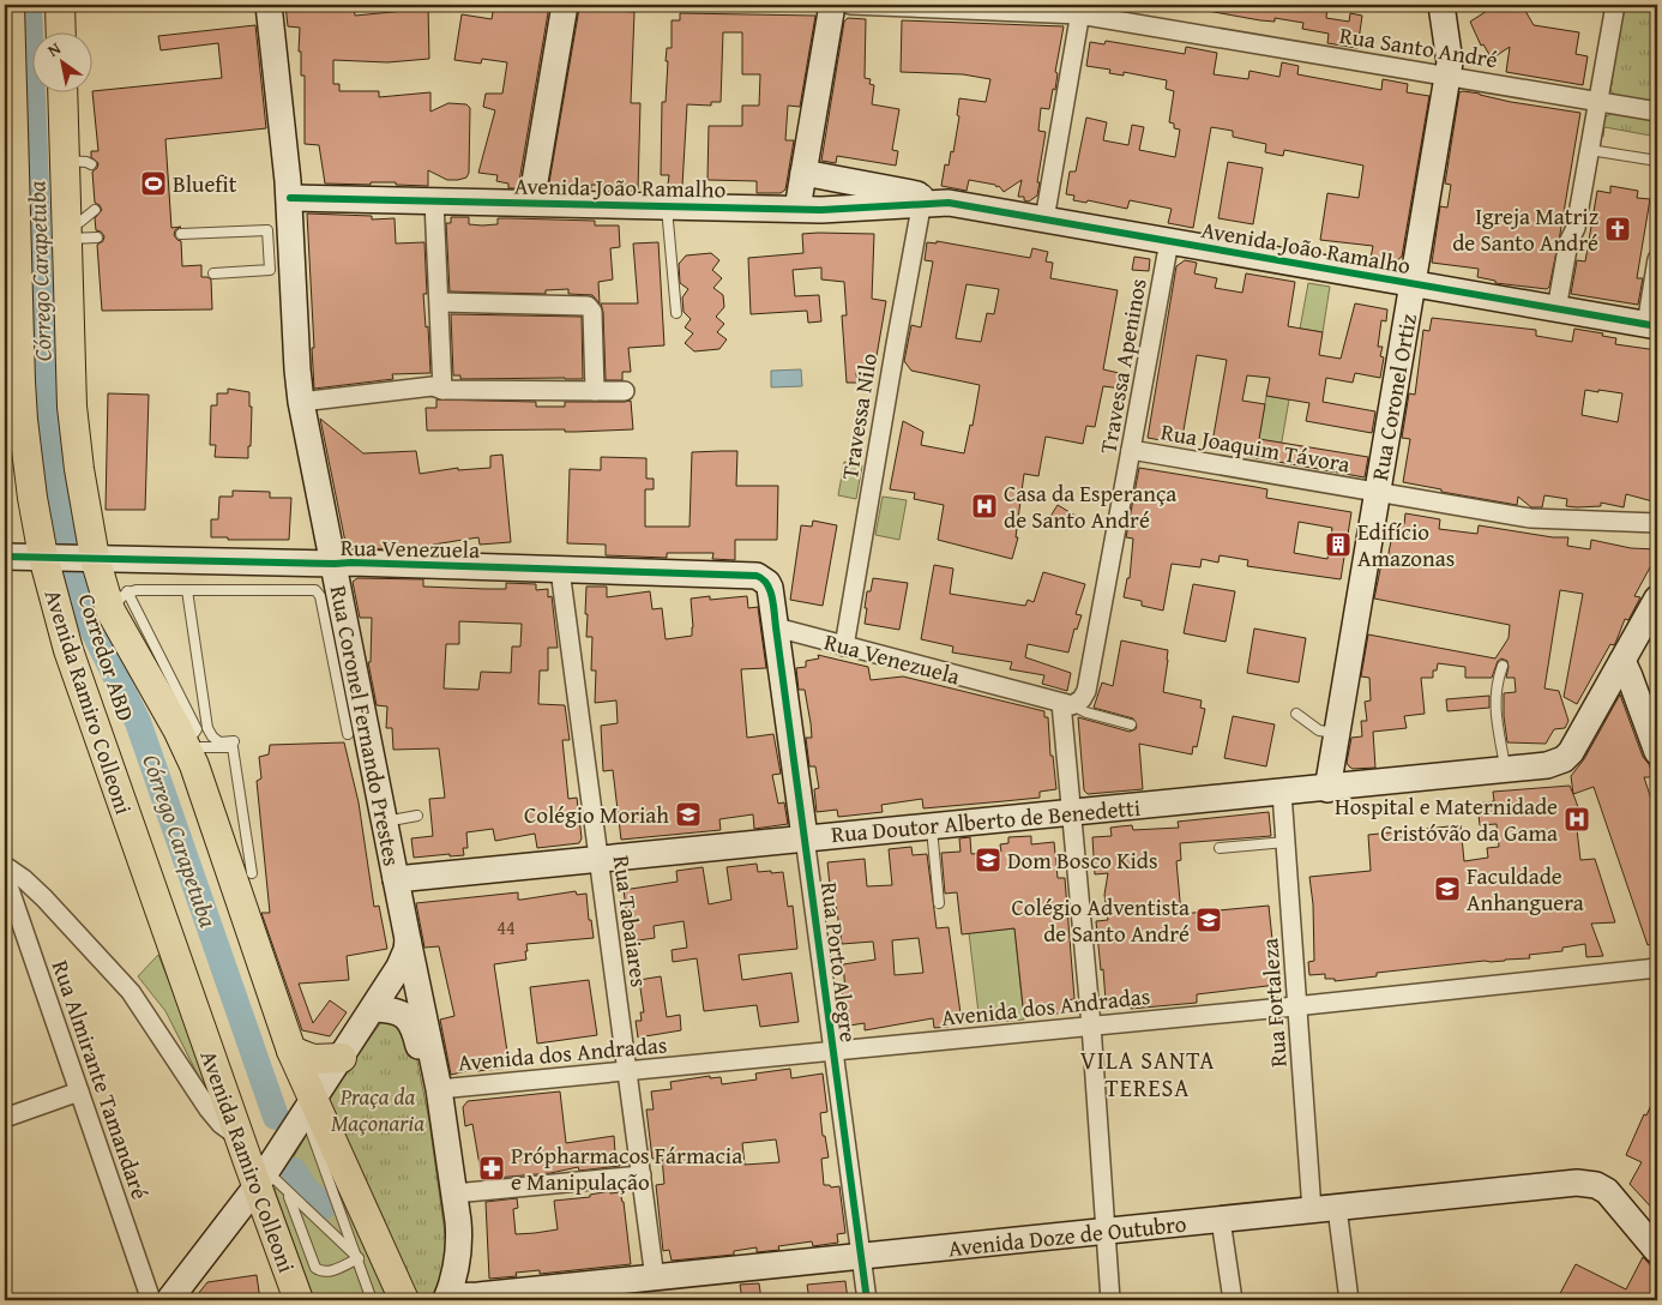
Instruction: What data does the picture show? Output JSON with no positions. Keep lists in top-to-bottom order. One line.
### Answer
{"streets":{"main road":["Avenida Ramiro Colleoni"],"street":["Rua Santo André","Avenida João Ramalho","Travessa Apeninos","Rua Coronel Ortiz","Travessa Nilo","Rua Joaquim Távora","Rua Venezuela","Rua Coronel Fernando Prestes","Rua Doutor Alberto de Benedetti","Rua Tabaiares","Rua Porto Alegre","Rua Fortaleza","Avenida dos Andradas","Rua Almirante Tamandaré","Avenida Doze de Outubro"]},"crossings":[["Rua Santo André","Rua Coronel Ortiz"],["Avenida João Ramalho","Travessa Apeninos"],["Avenida João Ramalho","Rua Coronel Ortiz"],["Avenida João Ramalho","Travessa Nilo"],["Avenida João Ramalho","Rua Coronel Fernando Prestes"],["Travessa Apeninos","Rua Joaquim Távora"],["Travessa Apeninos","Rua Venezuela"],["Rua Coronel Ortiz","Rua Joaquim Távora"],["Rua Coronel Ortiz","Rua Doutor Alberto de Benedetti"],["Travessa Nilo","Rua Venezuela"],["Rua Venezuela","Avenida Ramiro Colleoni"],["Rua Venezuela","Rua Coronel Fernando Prestes"],["Rua Venezuela","Rua Tabaiares"],["Rua Venezuela","Rua Porto Alegre"],["Rua Coronel Fernando Prestes","Rua Doutor Alberto de Benedetti"],["Rua Coronel Fernando Prestes","Avenida dos Andradas"],["Rua Coronel Fernando Prestes","Avenida Doze de Outubro"],["Rua Doutor Alberto de Benedetti","Rua Tabaiares"],["Rua Doutor Alberto de Benedetti","Rua Porto Alegre"],["Rua Doutor Alberto de Benedetti","Rua Fortaleza"],["Rua Tabaiares","Avenida dos Andradas"],["Rua Tabaiares","Avenida Doze de Outubro"],["Rua Porto Alegre","Avenida dos Andradas"],["Rua Porto Alegre","Avenida Doze de Outubro"],["Rua Fortaleza","Avenida dos Andradas"],["Rua Fortaleza","Avenida Doze de Outubro"]],"districts":["VILA SANTA TERESA"],"water":["Córrego Carapetuba"],"parks":["Praça da Maçonaria"],"places":{"sports":["Bluefit"],"church":["Igreja Matriz de Santo André"],"hospital":["Casa da Esperança de Santo André","Hospital e Maternidade Cristóvão da Gama"],"building":["Edifício Amazonas"],"school or university":["Colégio Moriah","Dom Bosco Kids","Faculdade Anhanguera","Colégio Adventista de Santo André"],"pharmacy":["Própharmacos Fármacia e Manipulação"]},"house_numbers":["44"],"north":"top left"}
